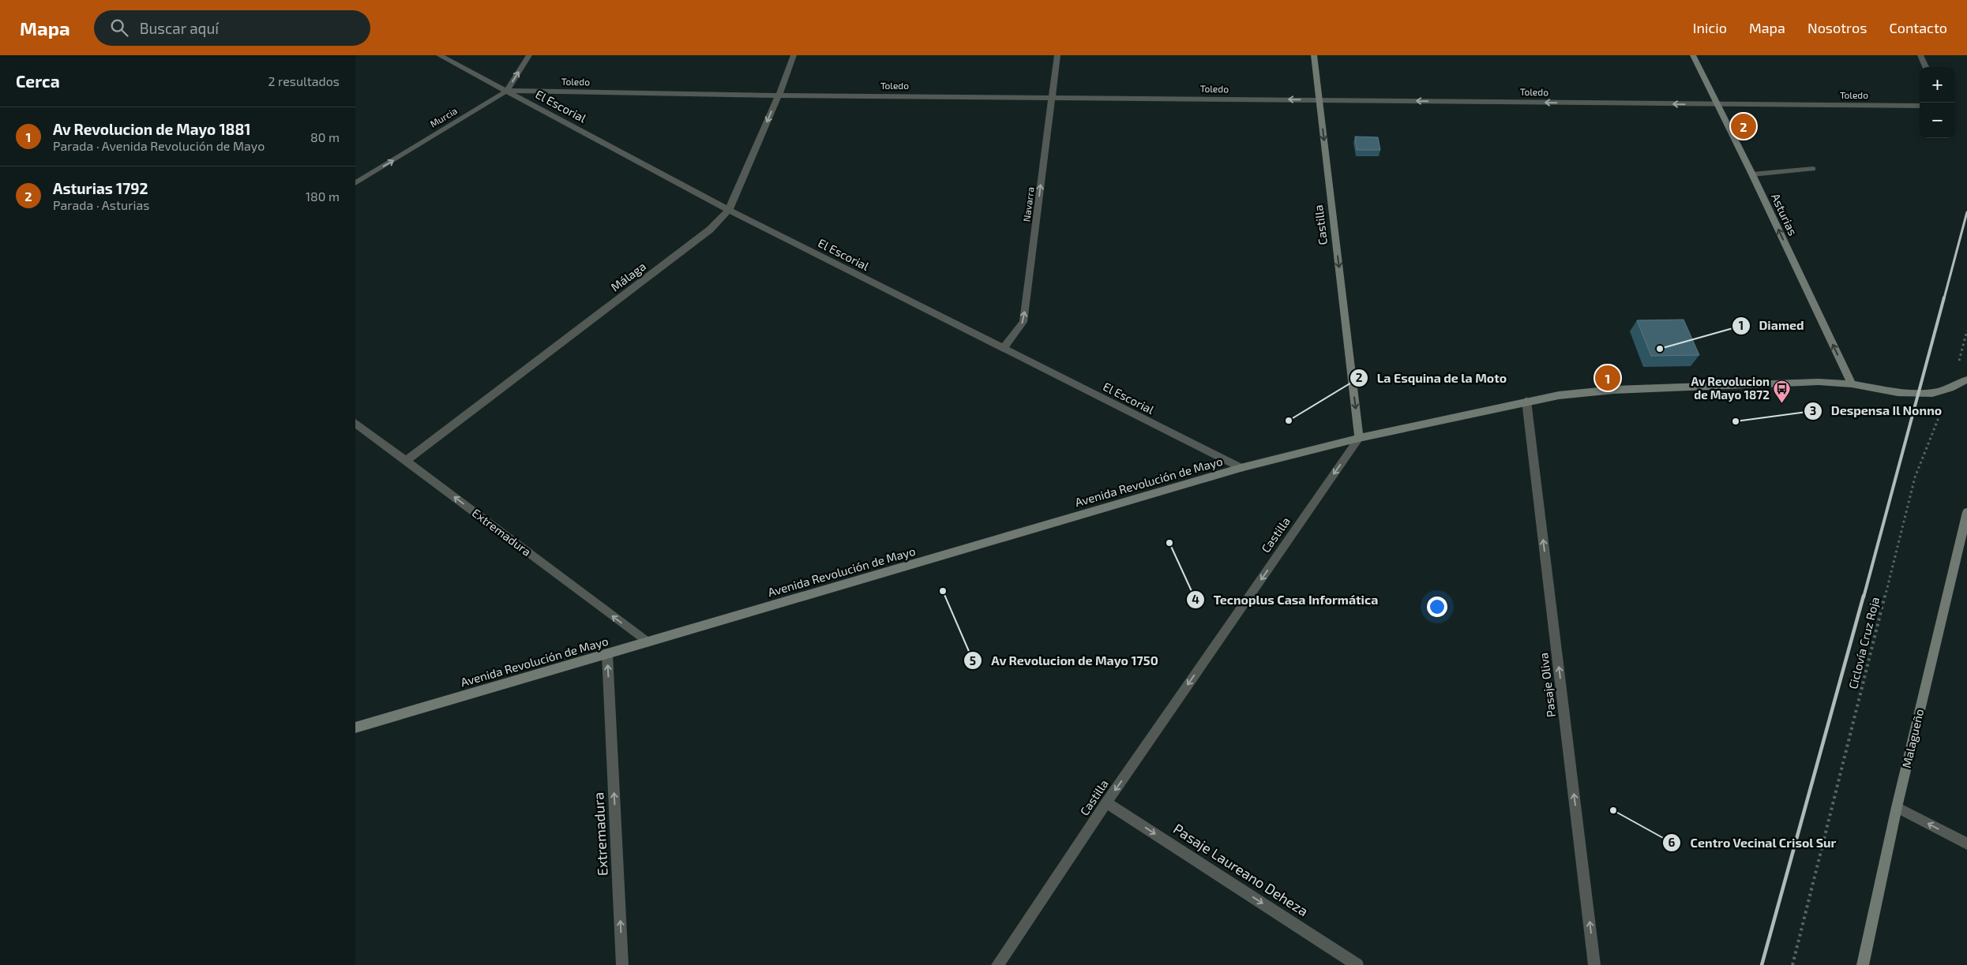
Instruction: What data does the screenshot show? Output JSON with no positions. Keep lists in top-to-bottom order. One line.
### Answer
{"streets":{"main road":["Asturias","Castilla","Avenida Revolución de Mayo","Malagueño"],"street":["Toledo","El Escorial","Murcia","Navarra","Málaga","Extremadura","Pasaje Oliva","Pasaje Laureano Deheza"],"path":["Ciclovía Cruz Roja"]},"crossings":[["Toledo","El Escorial"],["Toledo","Murcia"],["Toledo","Navarra"],["Toledo","Asturias"],["Toledo","Castilla"],["Toledo","Málaga"],["El Escorial","Murcia"],["El Escorial","Navarra"],["El Escorial","Málaga"],["El Escorial","Avenida Revolución de Mayo"],["Asturias","Avenida Revolución de Mayo"],["Castilla","Avenida Revolución de Mayo"],["Castilla","Pasaje Laureano Deheza"],["Málaga","Extremadura"],["Avenida Revolución de Mayo","Extremadura"],["Avenida Revolución de Mayo","Ciclovía Cruz Roja"],["Avenida Revolución de Mayo","Pasaje Oliva"]],"one_way":["Toledo","Murcia","Navarra","Asturias","Castilla","Extremadura","Pasaje Oliva","Pasaje Laureano Deheza"],"places":{"other":["Diamed","La Esquina de la Moto","Despensa Il Nonno","Tecnoplus Casa Informática","Av Revolucion de Mayo 1750","Centro Vecinal Crisol Sur"],"bus stop":["Av Revolucion de Mayo 1872"]},"page":{"header":"Mapa","search":"Buscar aquí","nav":["Inicio","Mapa","Nosotros","Contacto"],"heading":["Cerca","2 resultados"],"map_buttons":["+","−"],"list":[{"mark":"1","name":"Av Revolucion de Mayo 1881","note":"Parada · Avenida Revolución de Mayo","value":"80 m"},{"mark":"2","name":"Asturias 1792","note":"Parada · Asturias","value":"180 m"}],"pins":["2","1"]}}
